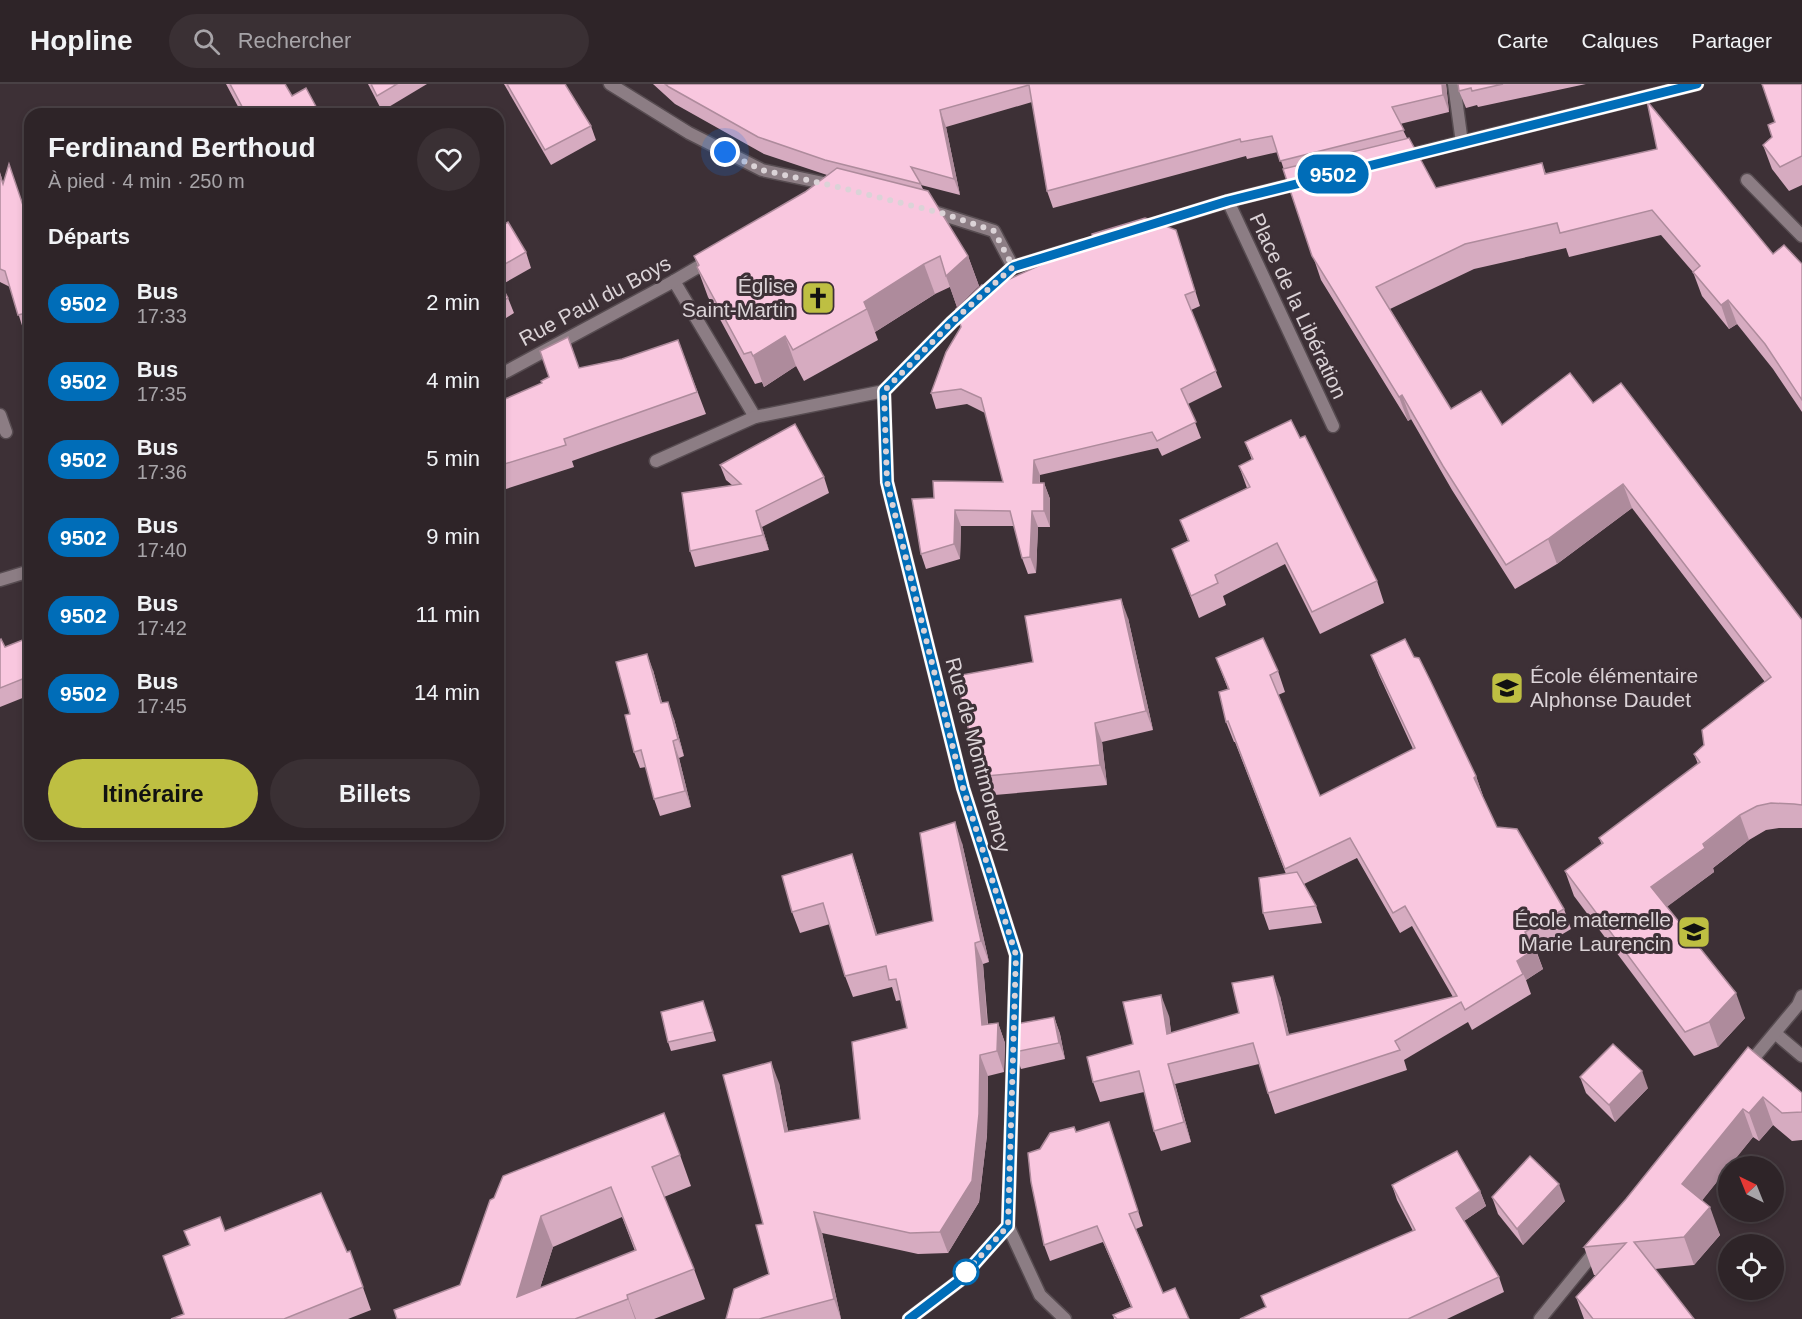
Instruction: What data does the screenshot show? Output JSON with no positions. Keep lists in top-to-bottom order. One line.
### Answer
{"streets":{"street":["Rue Paul du Boys","Place de la Libération","Rue de Montmorency"]},"places":{"church":["Église Saint-Martin"],"school or university":["École élémentaire Alphonse Daudet","École maternelle Marie Laurencin"]},"lines":["bus line 9502"],"north":"top left","page":{"header":"Hopline","search":"Rechercher","nav":["Carte","Calques","Partager"],"on_map":"9502","heading":[["Ferdinand Berthoud","À pied · 4 min · 250 m"],"Départs"],"list":[{"mark":"9502","name":"Bus","note":"17:33","value":"2 min"},{"mark":"9502","name":"Bus","note":"17:35","value":"4 min"},{"mark":"9502","name":"Bus","note":"17:36","value":"5 min"},{"mark":"9502","name":"Bus","note":"17:40","value":"9 min"},{"mark":"9502","name":"Bus","note":"17:42","value":"11 min"},{"mark":"9502","name":"Bus","note":"17:45","value":"14 min"}],"buttons":["Itinéraire","Billets"]}}
